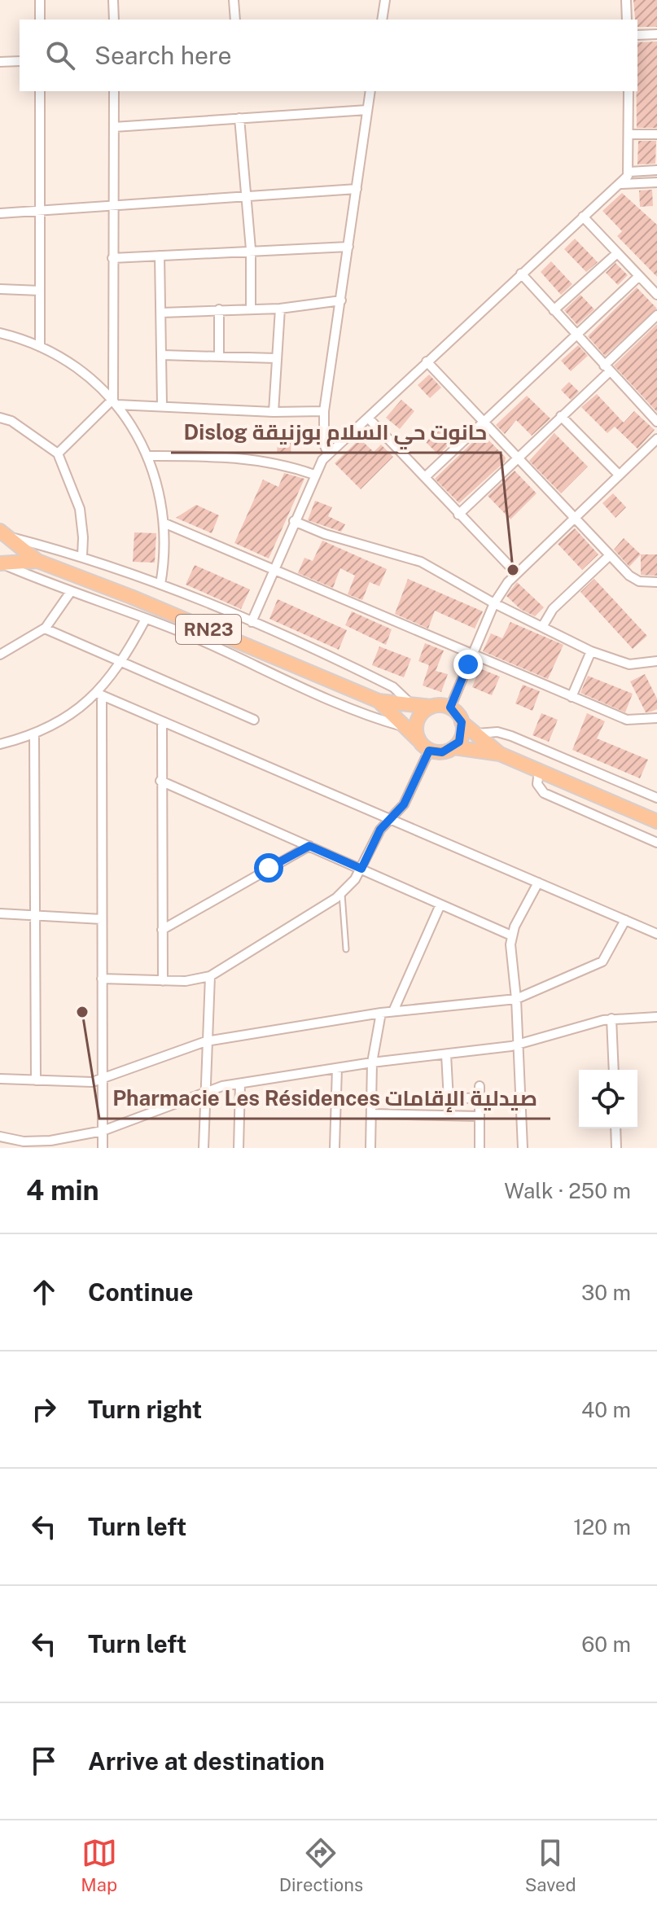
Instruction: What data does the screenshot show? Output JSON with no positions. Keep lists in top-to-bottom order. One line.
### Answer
{"streets":{"main road":["RN23"]},"places":["Dislog حانوت حي السلام بوزنيقة","Pharmacie Les Résidences صيدلية الإقامات"],"page":{"search":"Search here","heading":["4 min","Walk · 250 m"],"list":[["Continue","30 m"],["Turn right","40 m"],["Turn left","120 m"],["Turn left","60 m"],"Arrive at destination"],"nav":["Map","Directions","Saved"]}}
